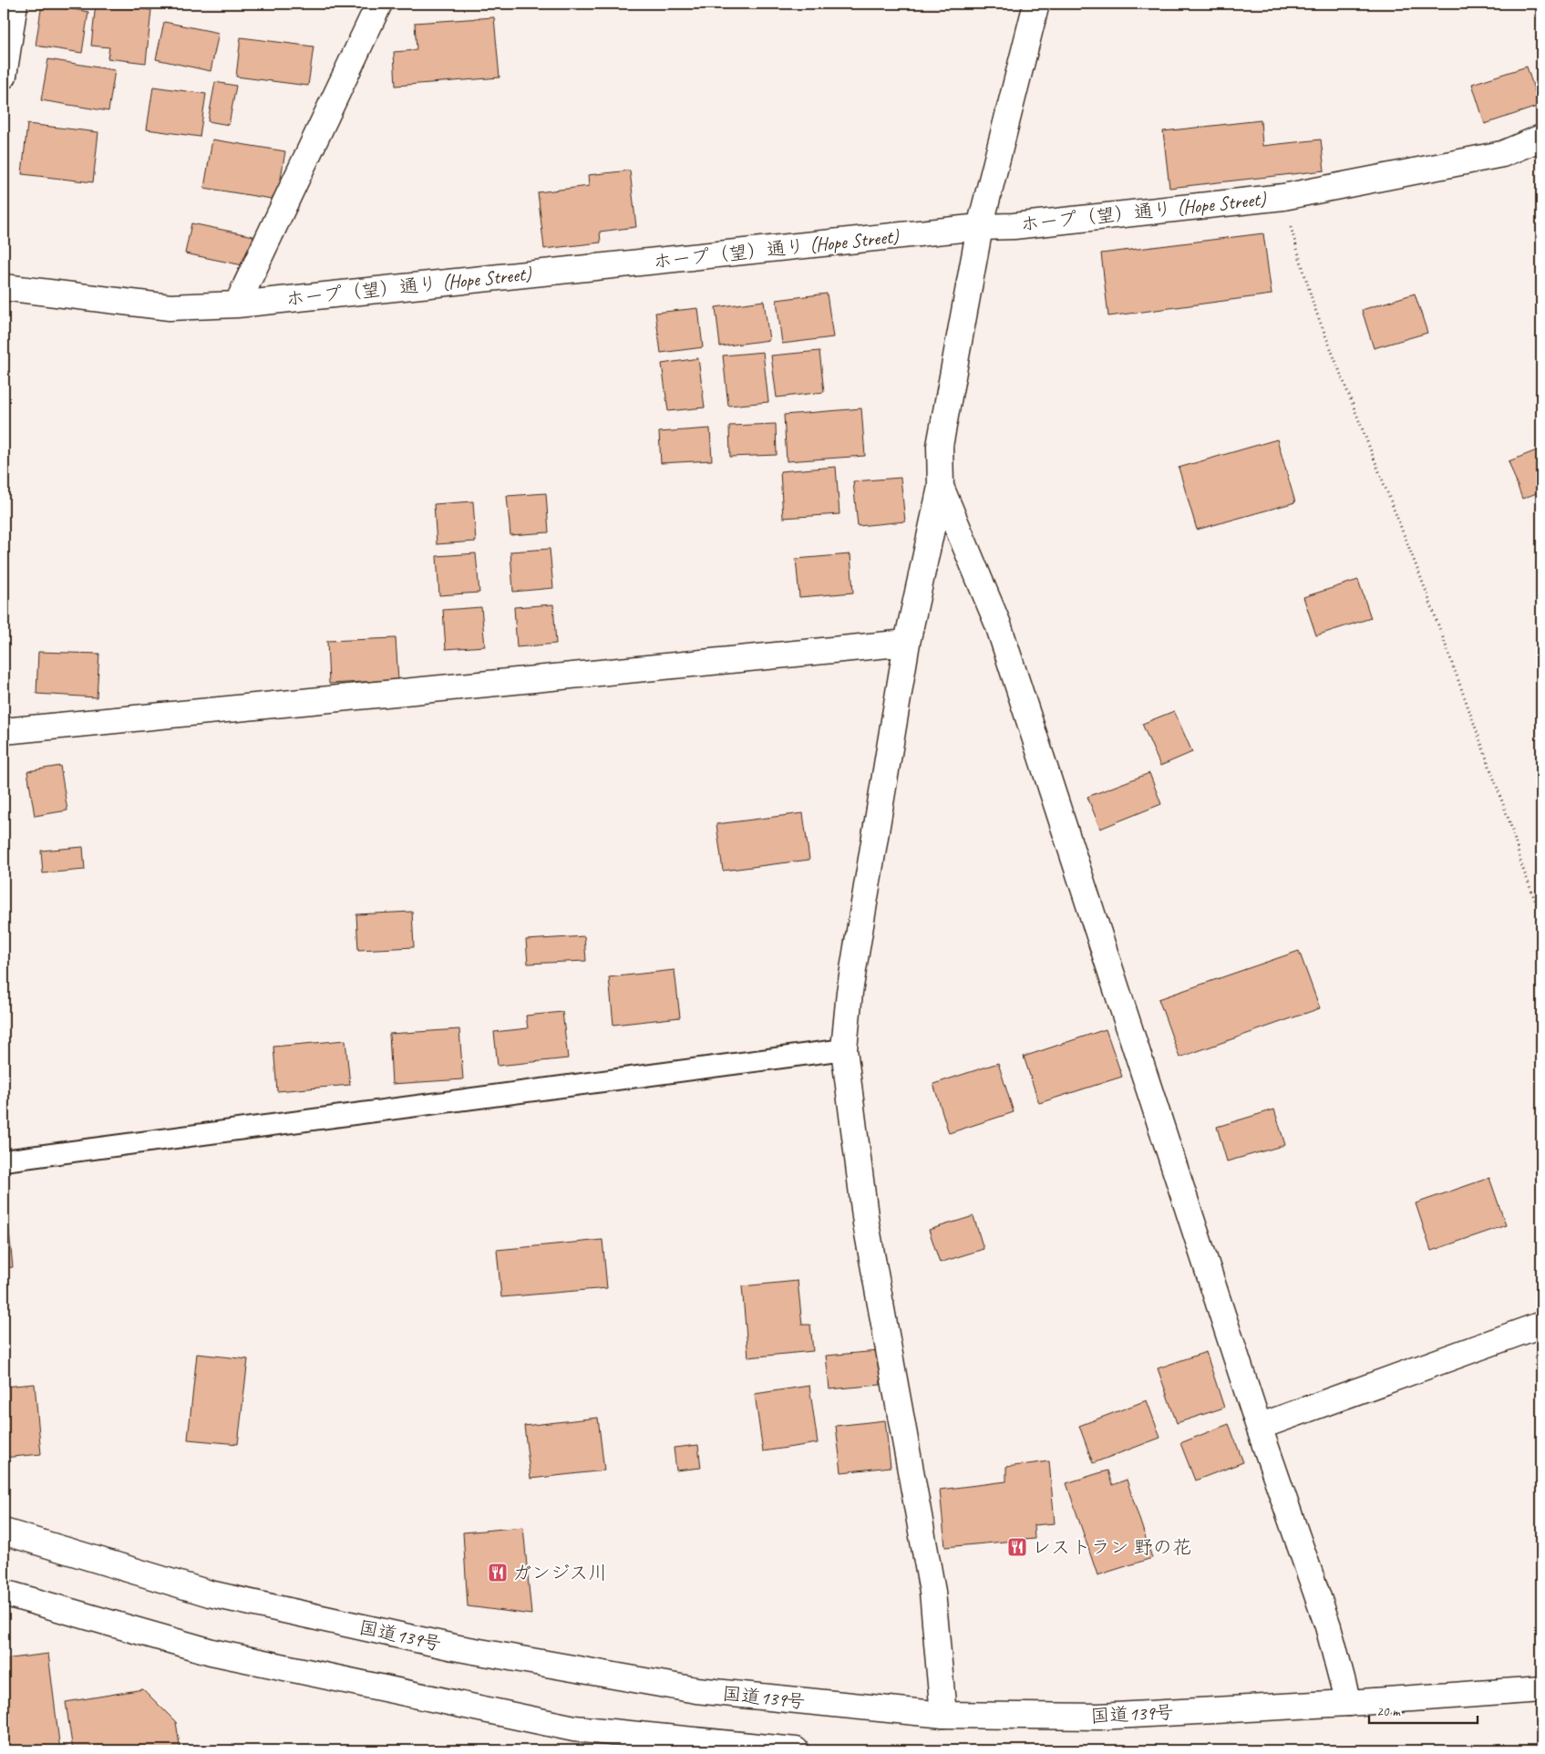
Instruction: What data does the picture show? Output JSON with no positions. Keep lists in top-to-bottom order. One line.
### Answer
{"streets":{"main road":["ホープ（望）通り (Hope Street)","国道139号"]},"places":{"restaurant":["レストラン 野の花","ガンジス川"]},"scale_bar":"20 m"}
